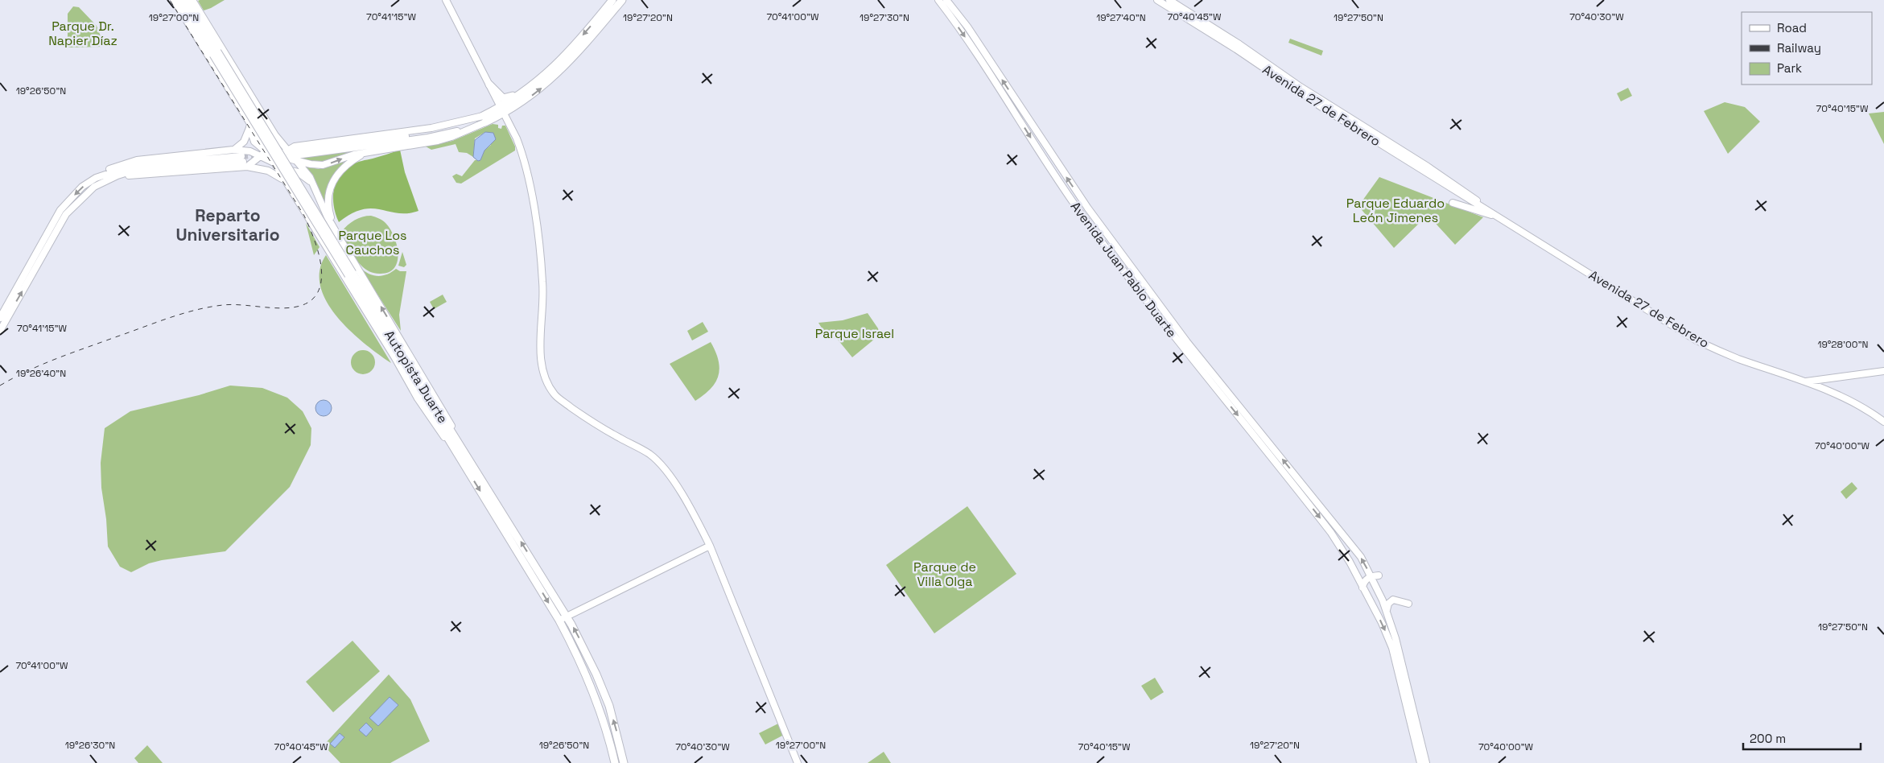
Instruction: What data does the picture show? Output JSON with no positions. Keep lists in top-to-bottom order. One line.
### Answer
{"streets":{"highway":["Autopista Duarte"],"main road":["Avenida 27 de Febrero","Avenida Juan Pablo Duarte"]},"districts":["Reparto Universitario"],"parks":["Parque Dr. Napier Díaz","Parque Eduardo León Jimenes","Parque Los Cauchos","Parque Israel","Parque de Villa Olga"],"legend":["Road","Railway","Park"],"scale_bar":"200 m","coordinates":["70°41'15\"W","70°41'00\"W","70°40'45\"W","70°40'30\"W","19°27'00\"N","19°27'20\"N","19°27'30\"N","19°27'40\"N","19°27'50\"N","19°26'50\"N","70°40'15\"W","19°28'00\"N","19°26'40\"N","70°40'00\"W","19°26'30\"N"]}
